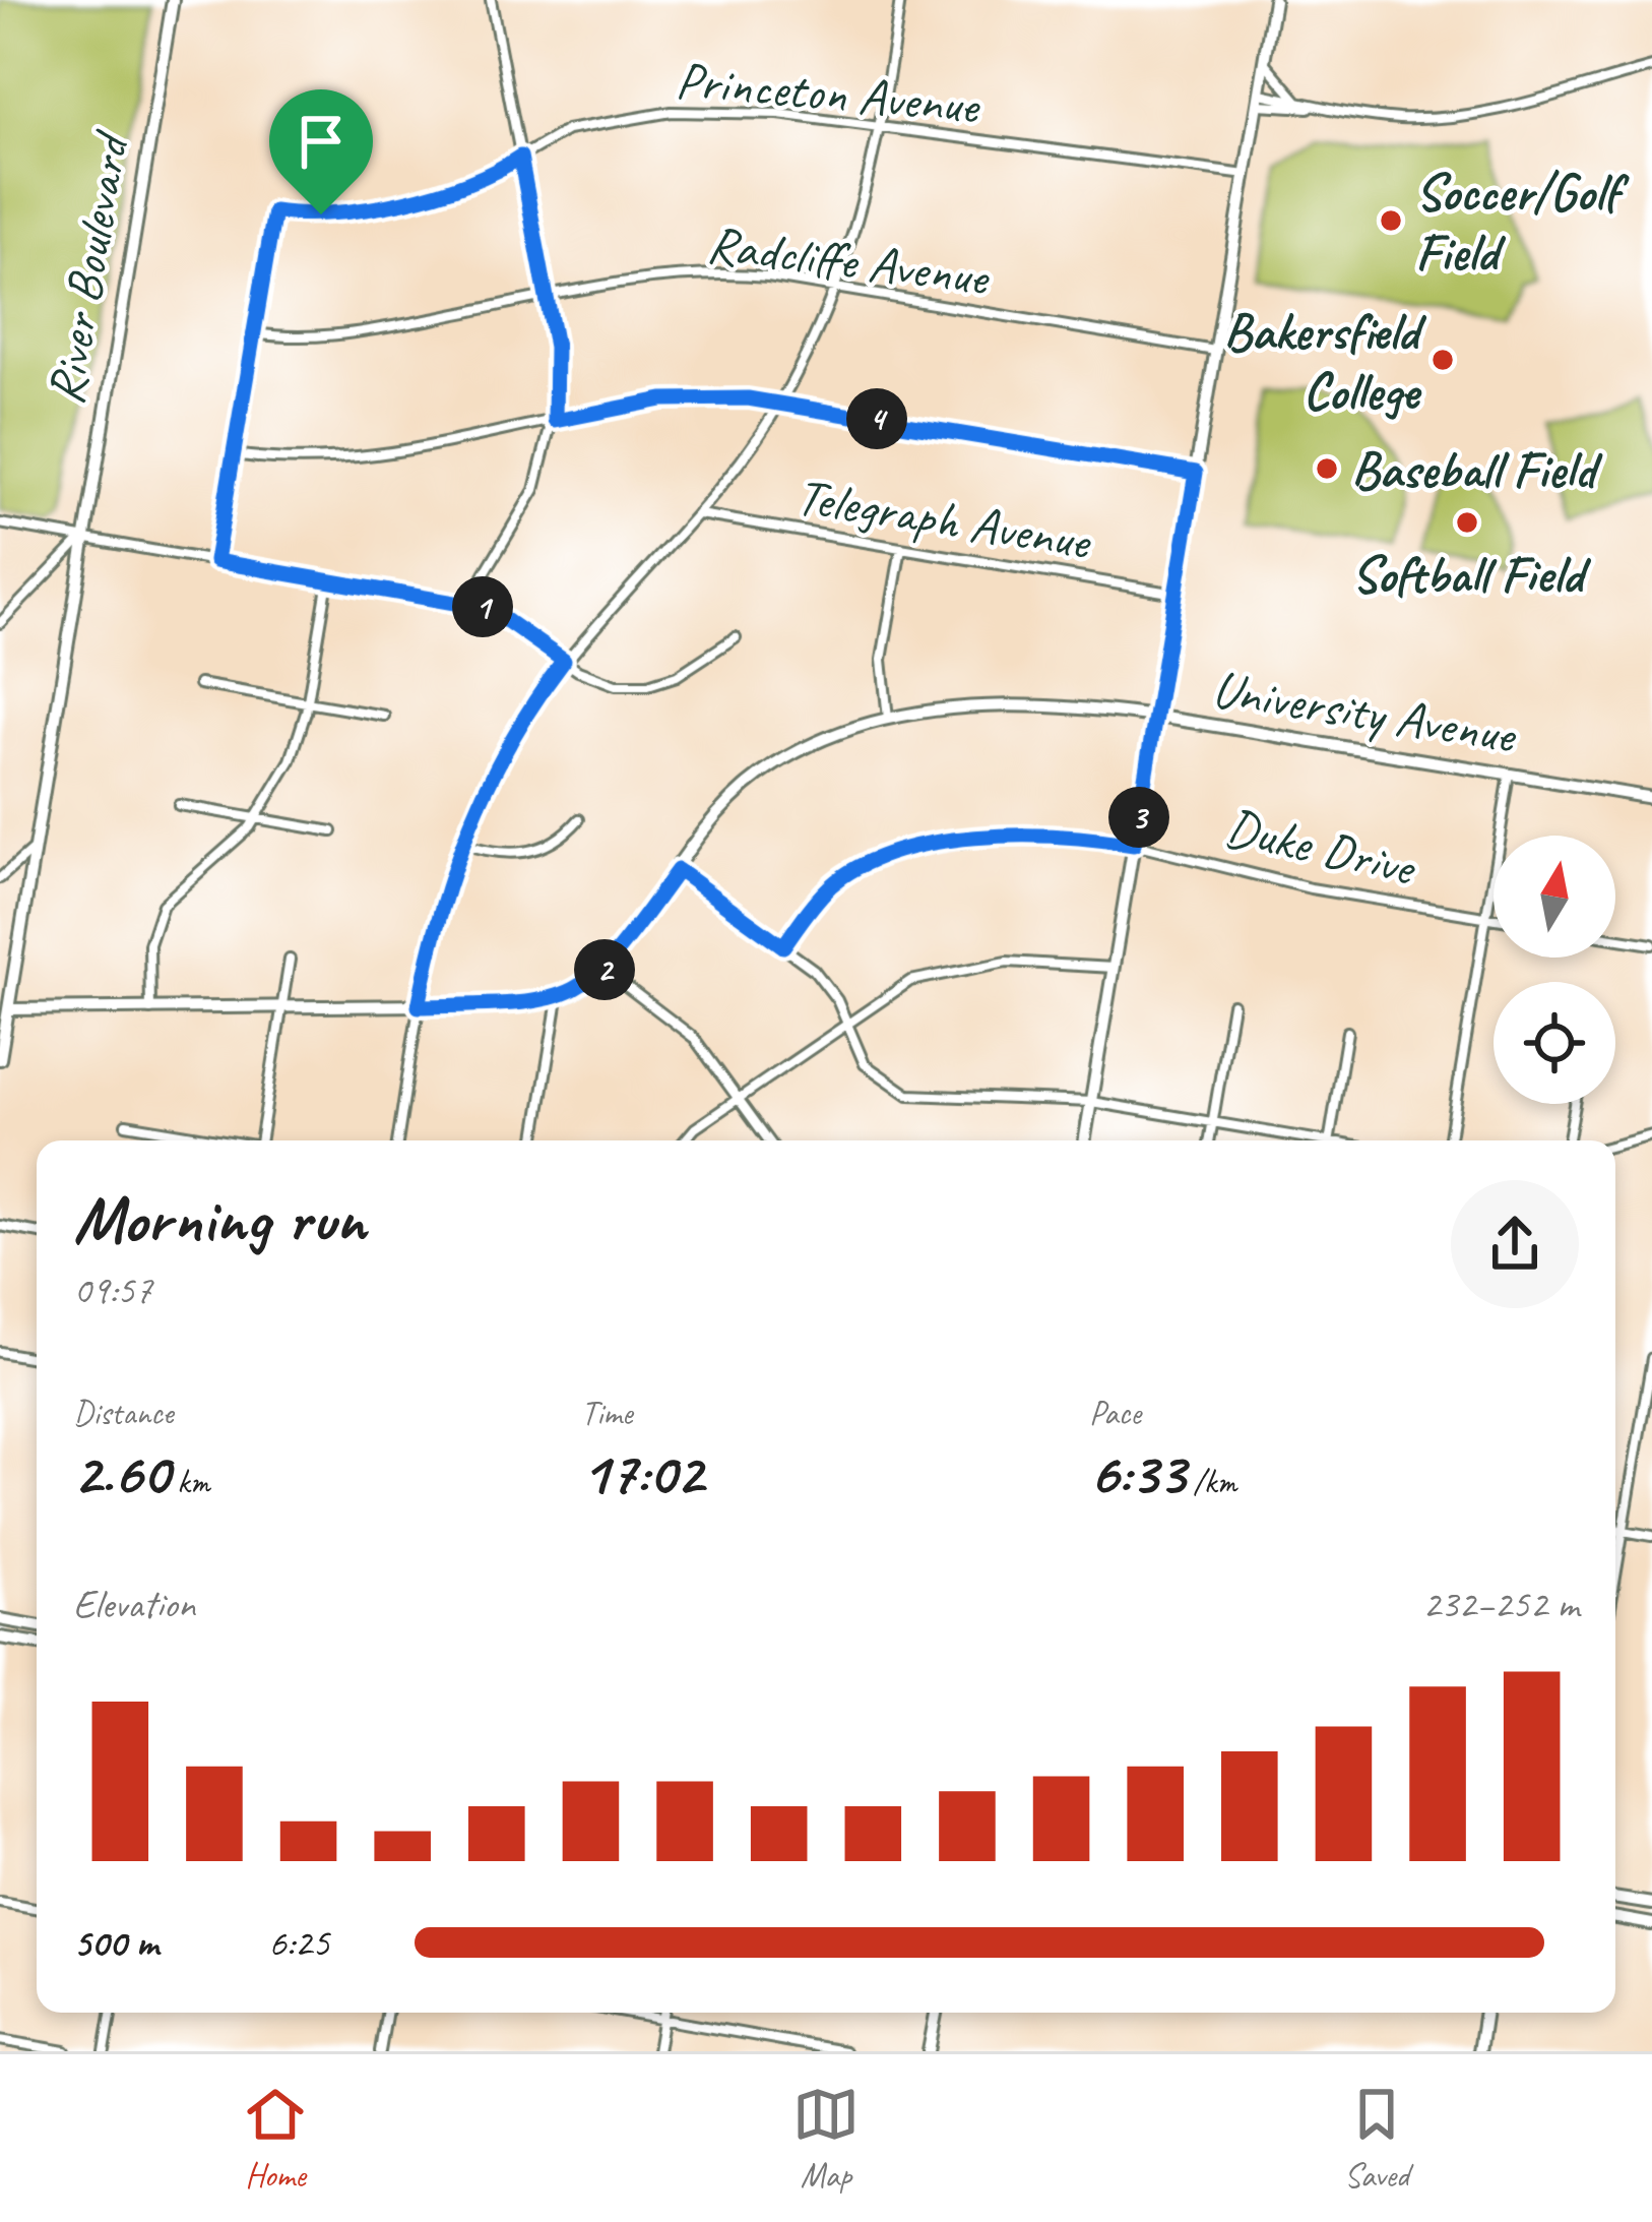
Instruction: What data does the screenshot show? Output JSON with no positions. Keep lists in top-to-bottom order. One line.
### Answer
{"streets":{"street":["Princeton Avenue","Radcliffe Avenue","River Boulevard","Telegraph Avenue","University Avenue","Duke Drive"]},"crossings":[["Princeton Avenue","Radcliffe Avenue"],["River Boulevard","University Avenue"]],"places":["Soccer/Golf Field","Bakersfield College","Baseball Field","Softball Field"],"north":"top","page":{"pins":["4","1","3","2"],"heading":["Morning run","09:57"],"stats":[["Distance","2.60 km"],["Time","17:02"],["Pace","6:33 /km"]],"chart":["Elevation","232–252 m"],"list":[{"name":"500 m","note":"6:25"}],"tabs":["Home","Map","Saved"]}}
